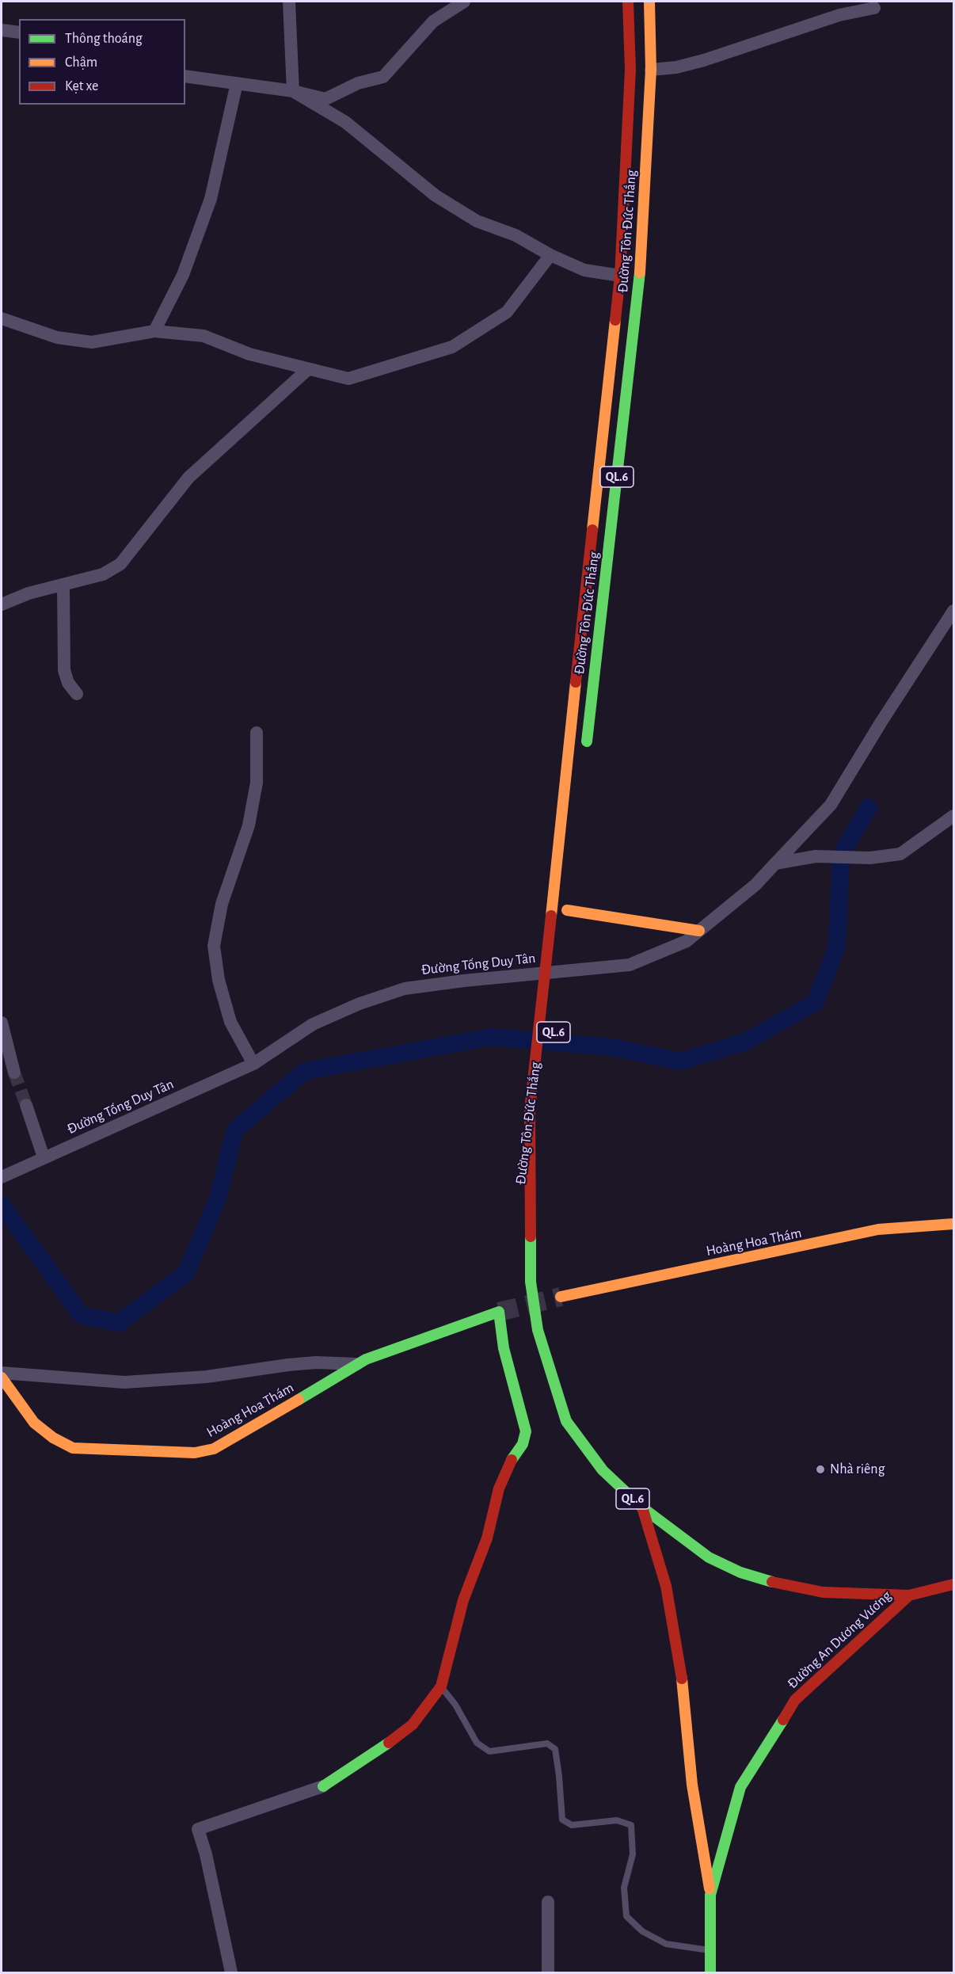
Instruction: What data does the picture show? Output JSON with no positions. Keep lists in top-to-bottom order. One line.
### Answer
{"streets":{"main road":["Đường Tôn Đức Thắng","QL.6","Hoàng Hoa Thám","Đường An Dương Vương"],"street":["Đường Tống Duy Tân"]},"crossings":[["Đường Tôn Đức Thắng","QL.6"],["Đường Tôn Đức Thắng","Đường An Dương Vương"],["QL.6","Đường An Dương Vương"]],"places":["Nhà riêng"],"legend":["Thông thoáng","Chậm","Kẹt xe"]}
